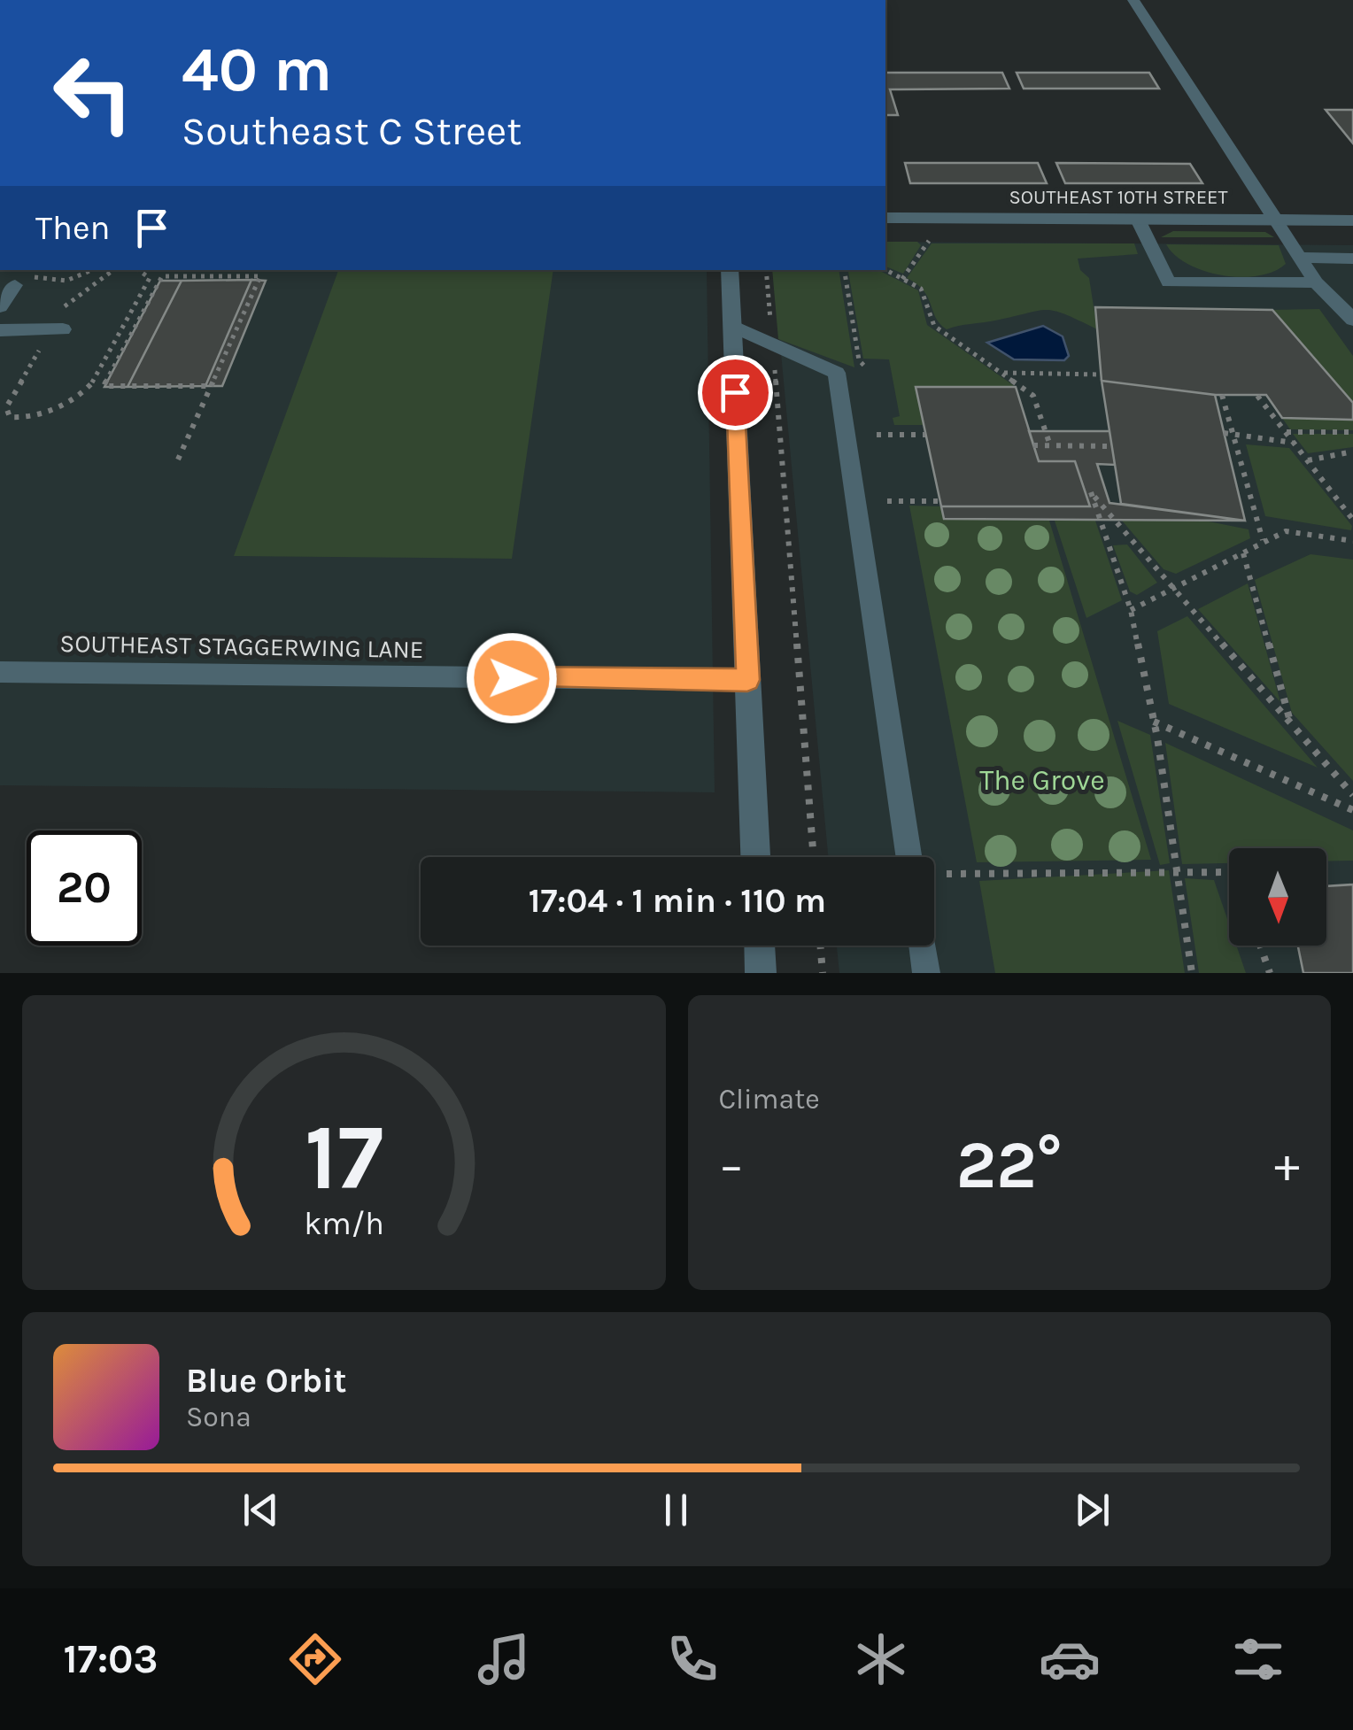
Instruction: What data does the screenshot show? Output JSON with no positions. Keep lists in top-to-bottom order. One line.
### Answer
{"streets":{"street":["SOUTHEAST 10TH STREET"],"lane":["SOUTHEAST STAGGERWING LANE"]},"parks":["The Grove"],"north":"bottom","page":{"turn":["40 m","Southeast C Street"],"then":"Then","limit":"20","trip":"17:04 · 1 min · 110 m","tile":"Climate","heat":["−","22°","+"],"song":["Blue Orbit","Sona"],"tabs":"17:03","gauge":["17","km/h"]}}
